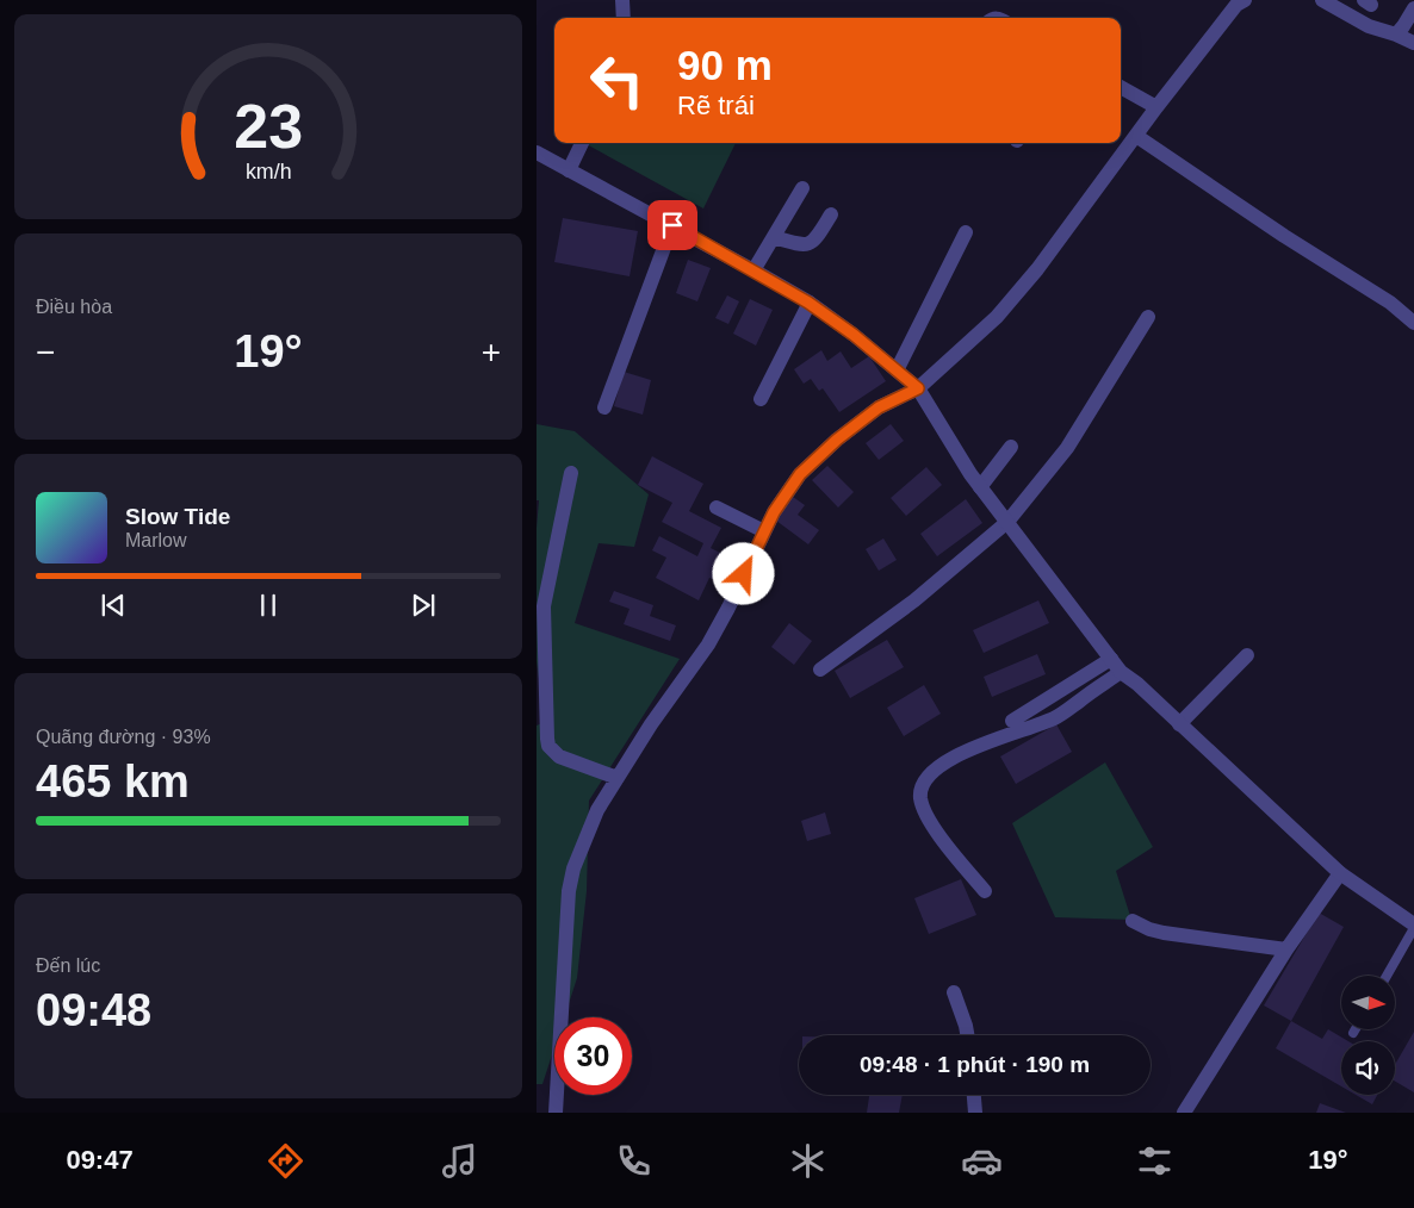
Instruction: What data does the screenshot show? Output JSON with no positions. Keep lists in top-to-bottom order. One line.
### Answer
{"north":"right","page":{"turn":["90 m","Rẽ trái"],"tile":["Điều hòa",["Quãng đường · 93%","465 km"],["Đến lúc","09:48"]],"heat":["−","19°","+"],"song":["Slow Tide","Marlow"],"limit":"30","trip":"09:48 · 1 phút · 190 m","tabs":["09:47","19°"],"gauge":["23","km/h"]}}
